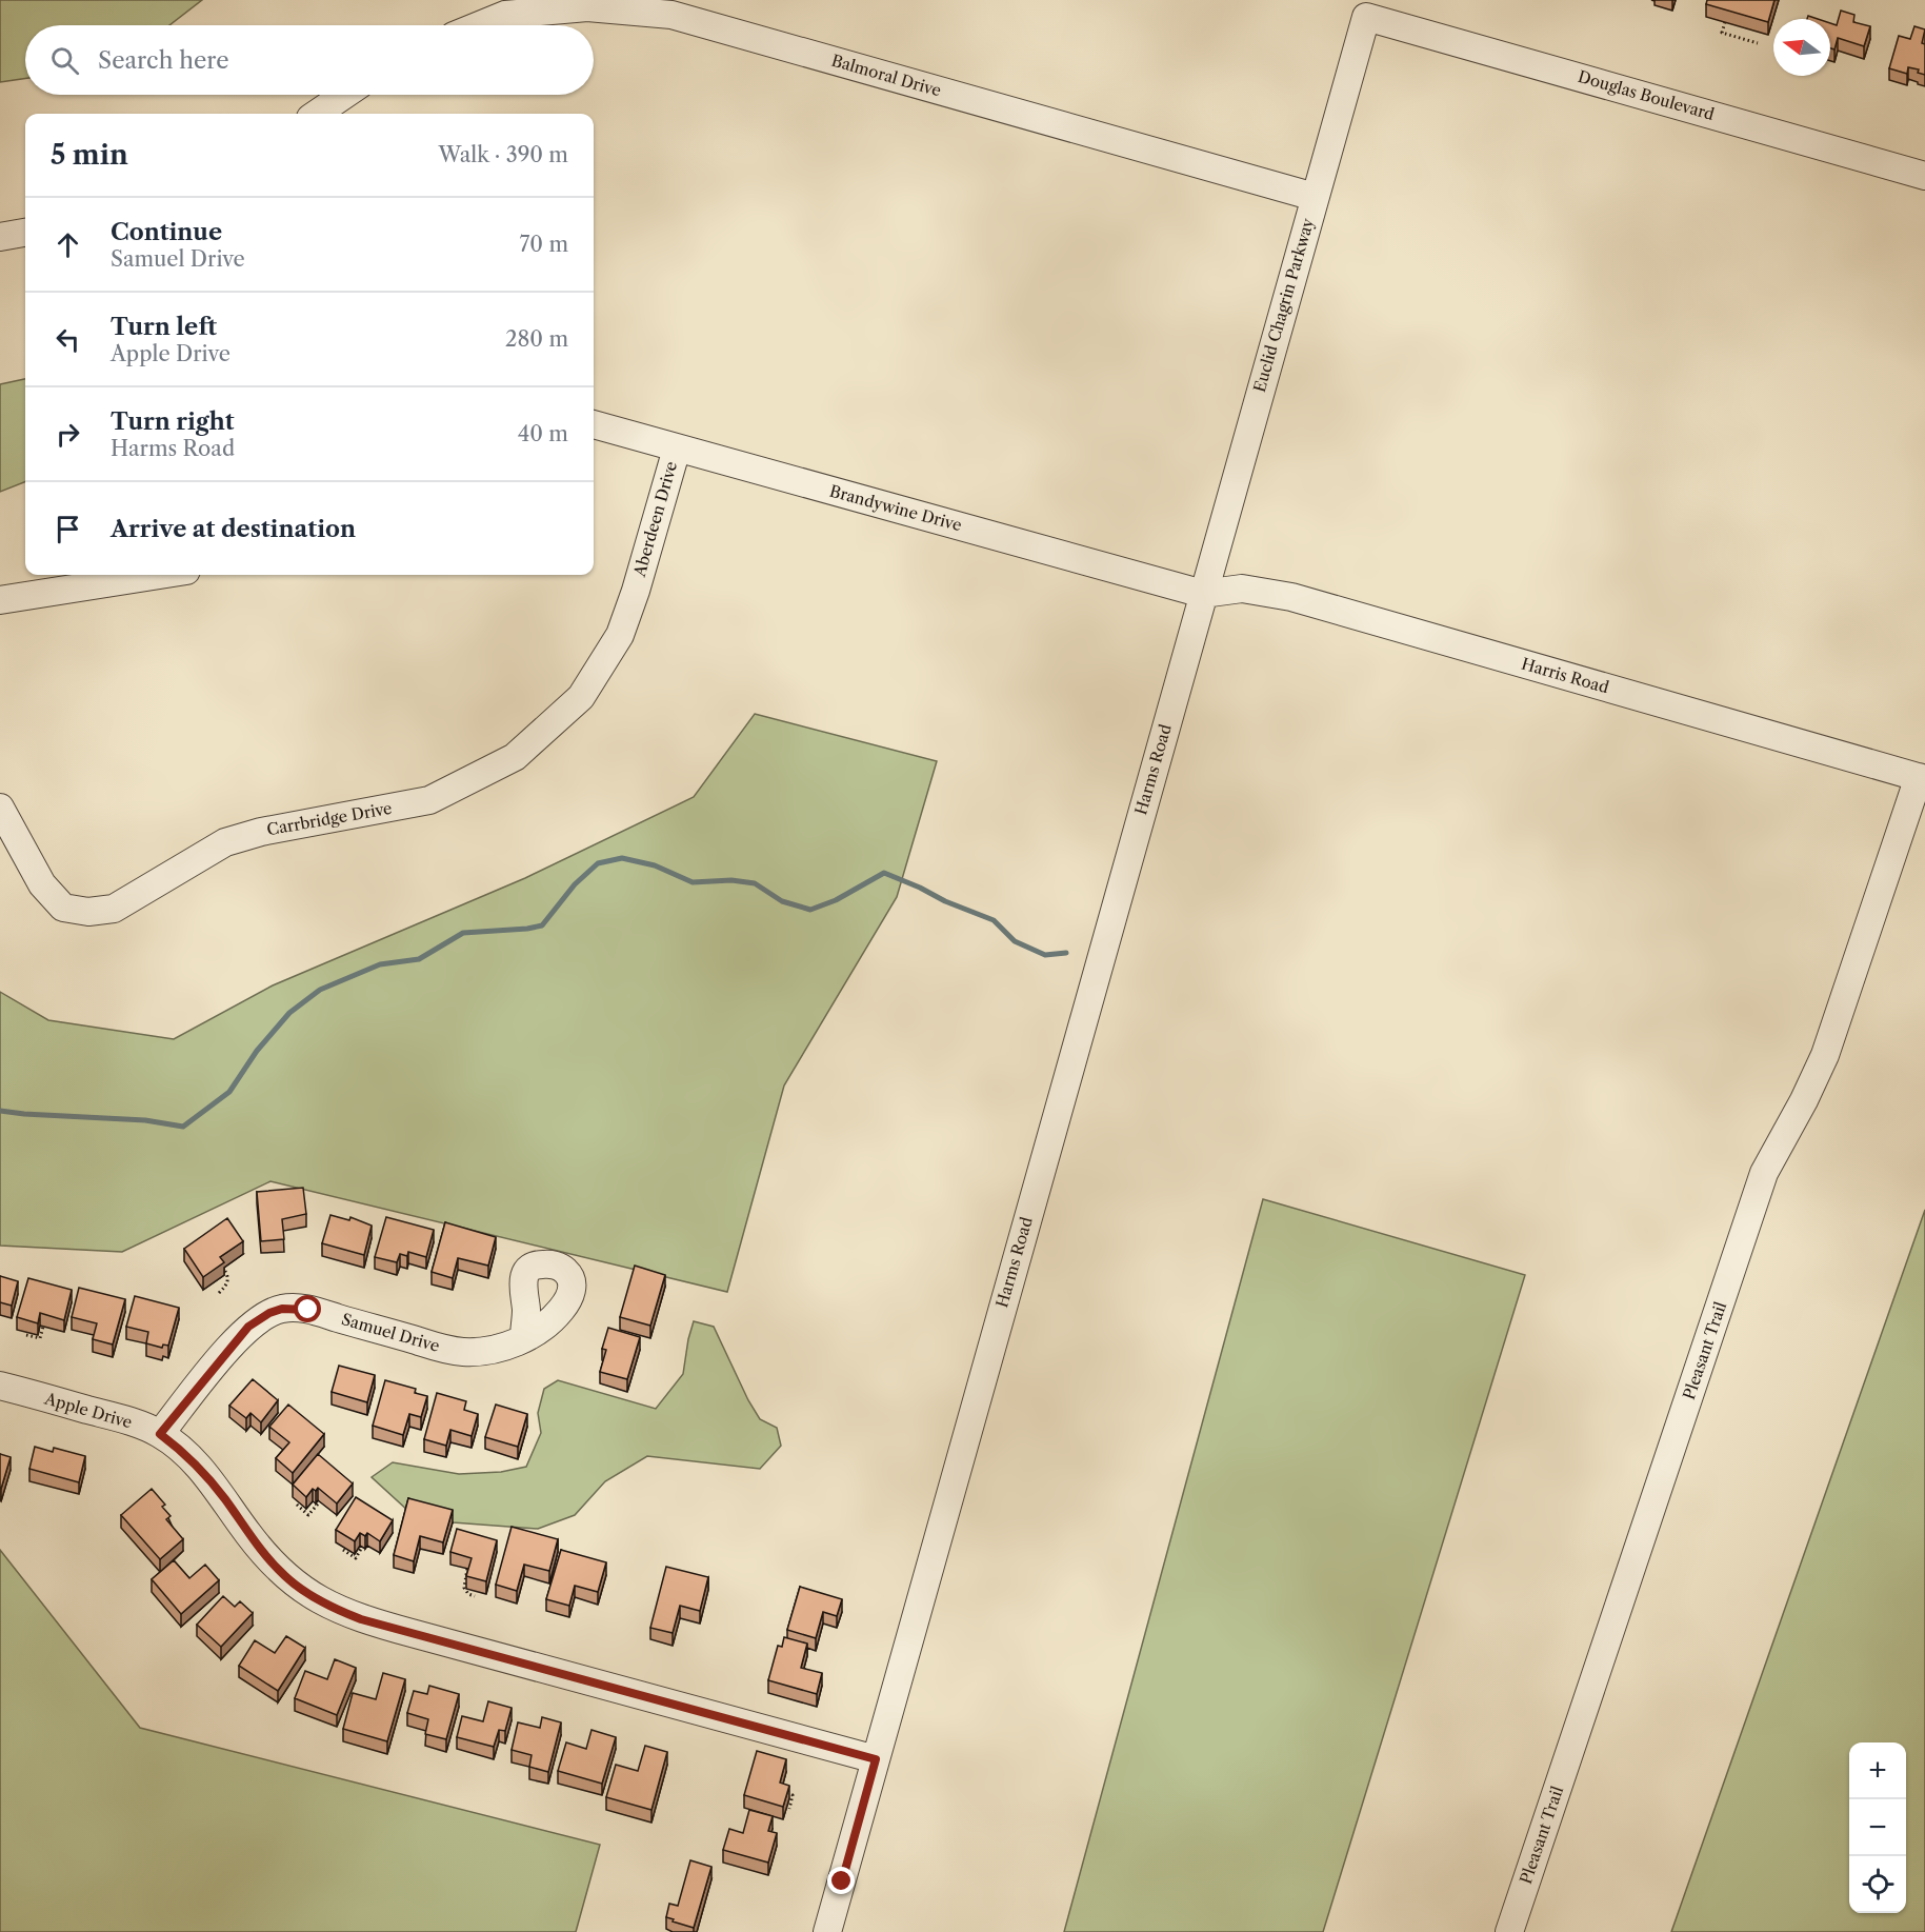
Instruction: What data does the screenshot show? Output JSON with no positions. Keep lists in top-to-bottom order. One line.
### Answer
{"streets":{"street":["Balmoral Drive","Douglas Boulevard","Euclid Chagrin Parkway","Brandywine Drive","Aberdeen Drive","Harris Road","Harms Road","Carrbridge Drive","Samuel Drive","Pleasant Trail","Apple Drive"]},"crossings":[["Balmoral Drive","Euclid Chagrin Parkway"],["Douglas Boulevard","Euclid Chagrin Parkway"],["Euclid Chagrin Parkway","Brandywine Drive"],["Euclid Chagrin Parkway","Harris Road"],["Euclid Chagrin Parkway","Harms Road"],["Brandywine Drive","Aberdeen Drive"],["Brandywine Drive","Harris Road"],["Brandywine Drive","Harms Road"],["Aberdeen Drive","Carrbridge Drive"],["Harris Road","Harms Road"],["Harris Road","Pleasant Trail"],["Harms Road","Apple Drive"],["Samuel Drive","Apple Drive"]],"north":"left","page":{"search":"Search here","heading":["5 min","Walk · 390 m"],"list":[["Continue","Samuel Drive","70 m"],["Turn left","Apple Drive","280 m"],["Turn right","Harms Road","40 m"],"Arrive at destination"],"map_buttons":["+","−"]}}
